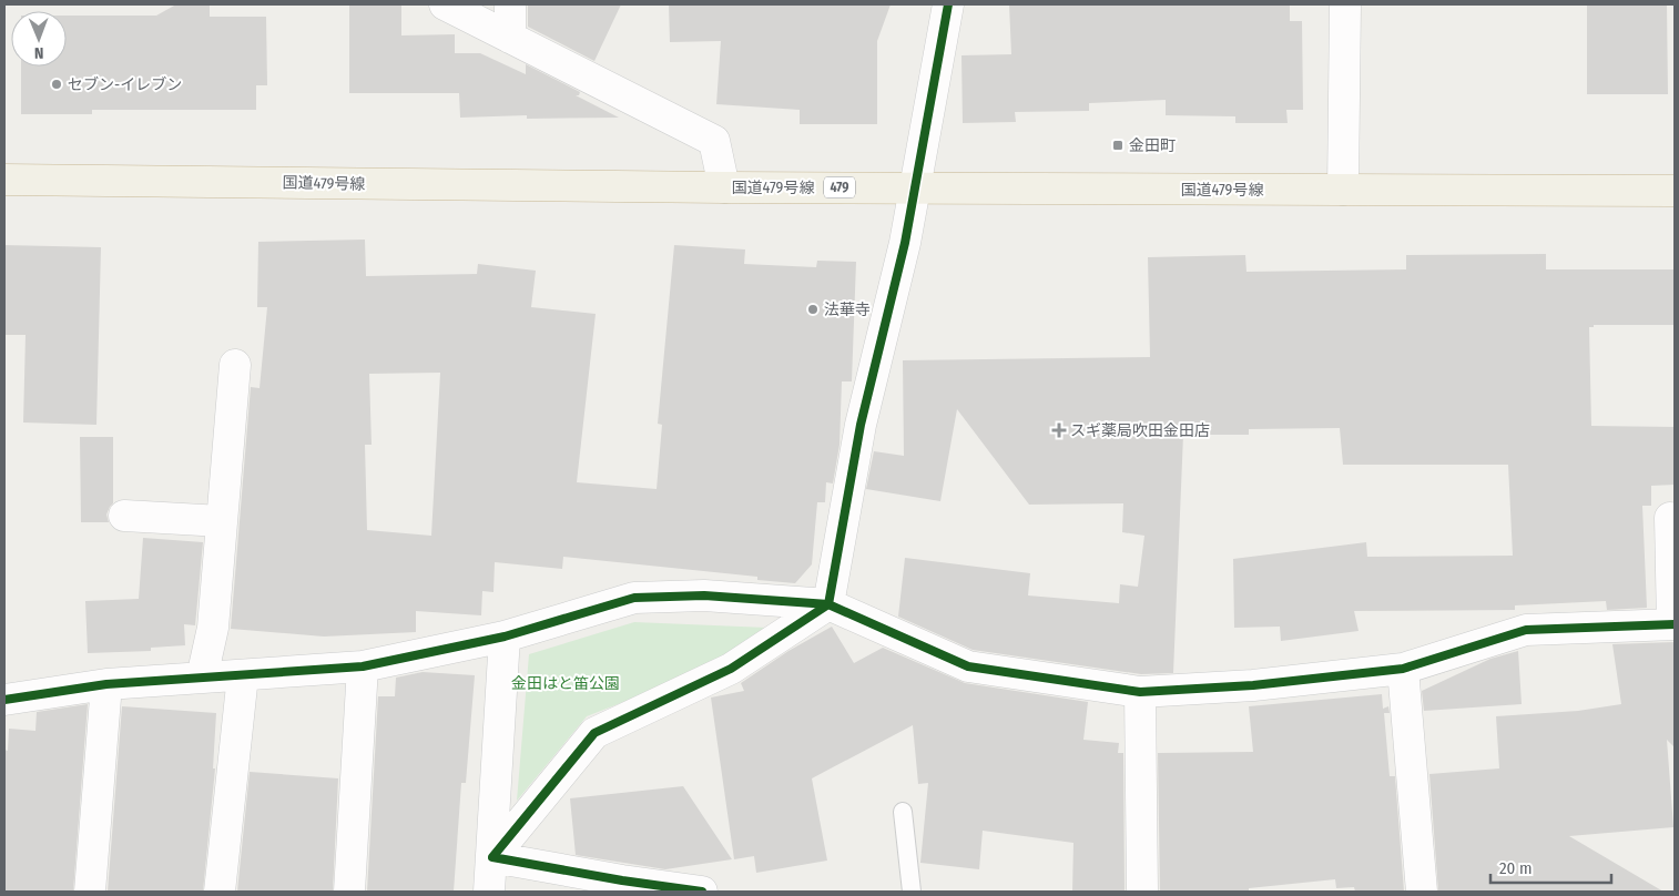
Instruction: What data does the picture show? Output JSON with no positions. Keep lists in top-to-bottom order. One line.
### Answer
{"streets":{"highway":["国道479号線","479"]},"parks":["金田はと笛公園"],"places":{"other":["セブン-イレブン","法華寺"],"transit":["金田町"],"health":["スギ薬局吹田金田店"]},"scale_bar":"20 m","north":"bottom"}
